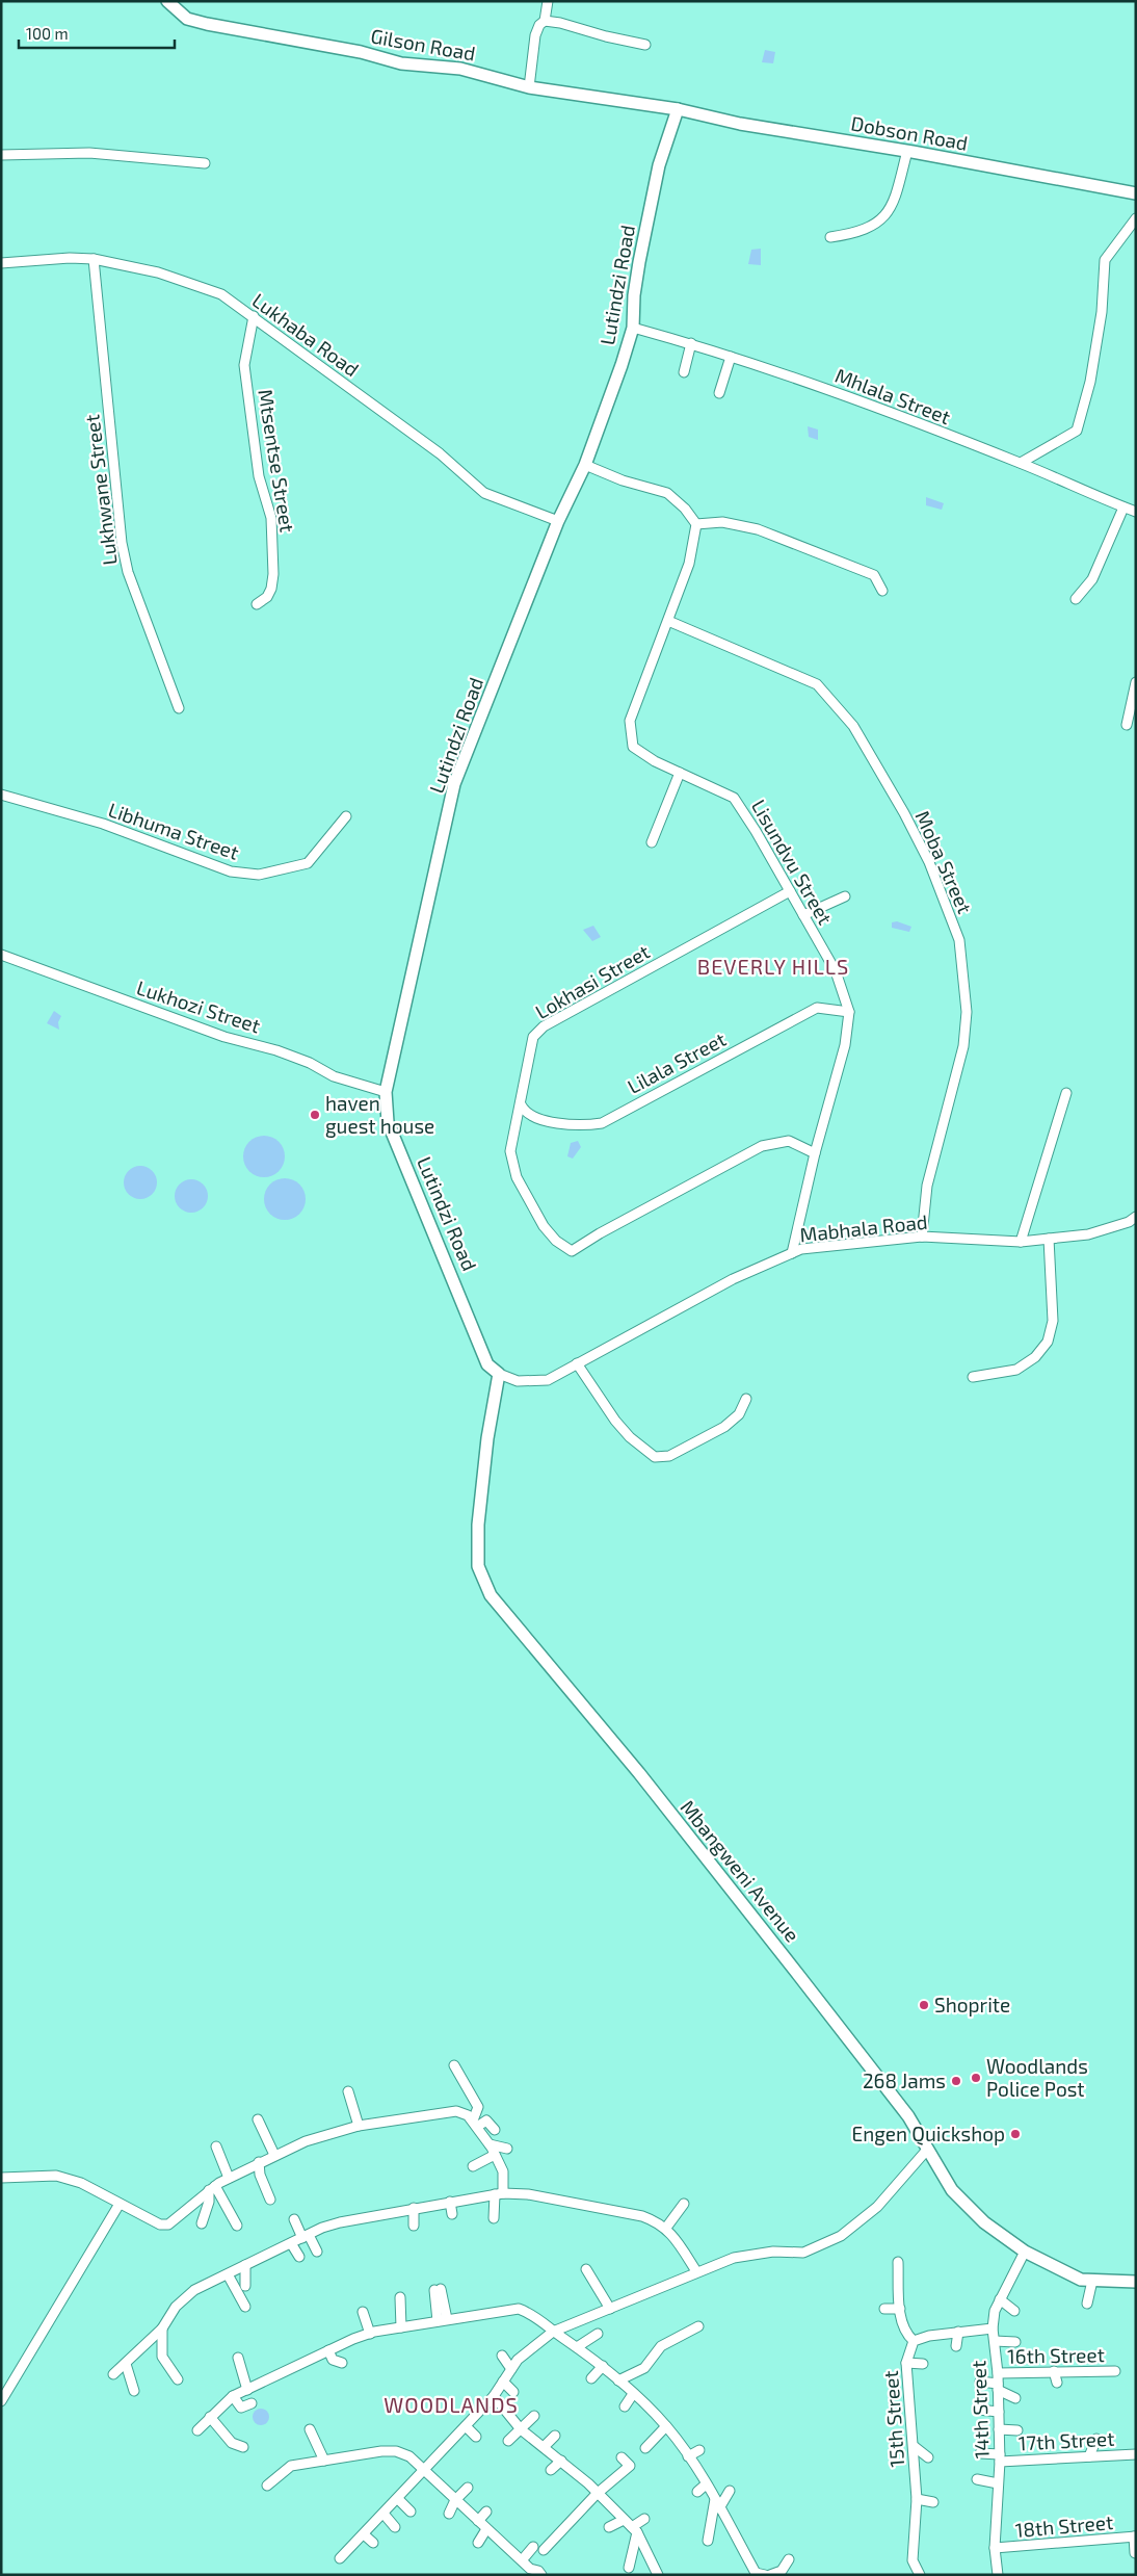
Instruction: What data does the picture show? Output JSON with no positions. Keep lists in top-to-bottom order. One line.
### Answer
{"streets":{"street":["Gilson Road","Dobson Road","Lutindzi Road","Lukhaba Road","Mhlala Street","Mtsentse Street","Lukhwane Street","Libhuma Street","Lisundvu Street","Moba Street","Lokhasi Street","Lukhozi Street","Lilala Street","Mabhala Road","Mbangweni Avenue","16th Street","14th Street","15th Street","17th Street","18th Street"]},"crossings":[["Gilson Road","Dobson Road"],["Gilson Road","Lutindzi Road"],["Dobson Road","Lutindzi Road"],["Lutindzi Road","Lukhaba Road"],["Lutindzi Road","Mhlala Street"],["Lutindzi Road","Lukhozi Street"],["Lutindzi Road","Mabhala Road"],["Lutindzi Road","Mbangweni Avenue"],["Lukhaba Road","Mtsentse Street"],["Lukhaba Road","Lukhwane Street"],["Lisundvu Street","Moba Street"],["Lisundvu Street","Lokhasi Street"],["Lisundvu Street","Lilala Street"],["Lisundvu Street","Mabhala Road"],["Moba Street","Mabhala Road"],["Lokhasi Street","Lilala Street"],["Mabhala Road","Mbangweni Avenue"],["Mbangweni Avenue","14th Street"],["16th Street","14th Street"],["14th Street","17th Street"],["14th Street","18th Street"]],"districts":["BEVERLY HILLS","WOODLANDS"],"places":["haven guest house","Shoprite","Woodlands Police Post","268 Jams","Engen Quickshop"],"scale_bar":"100 m"}
